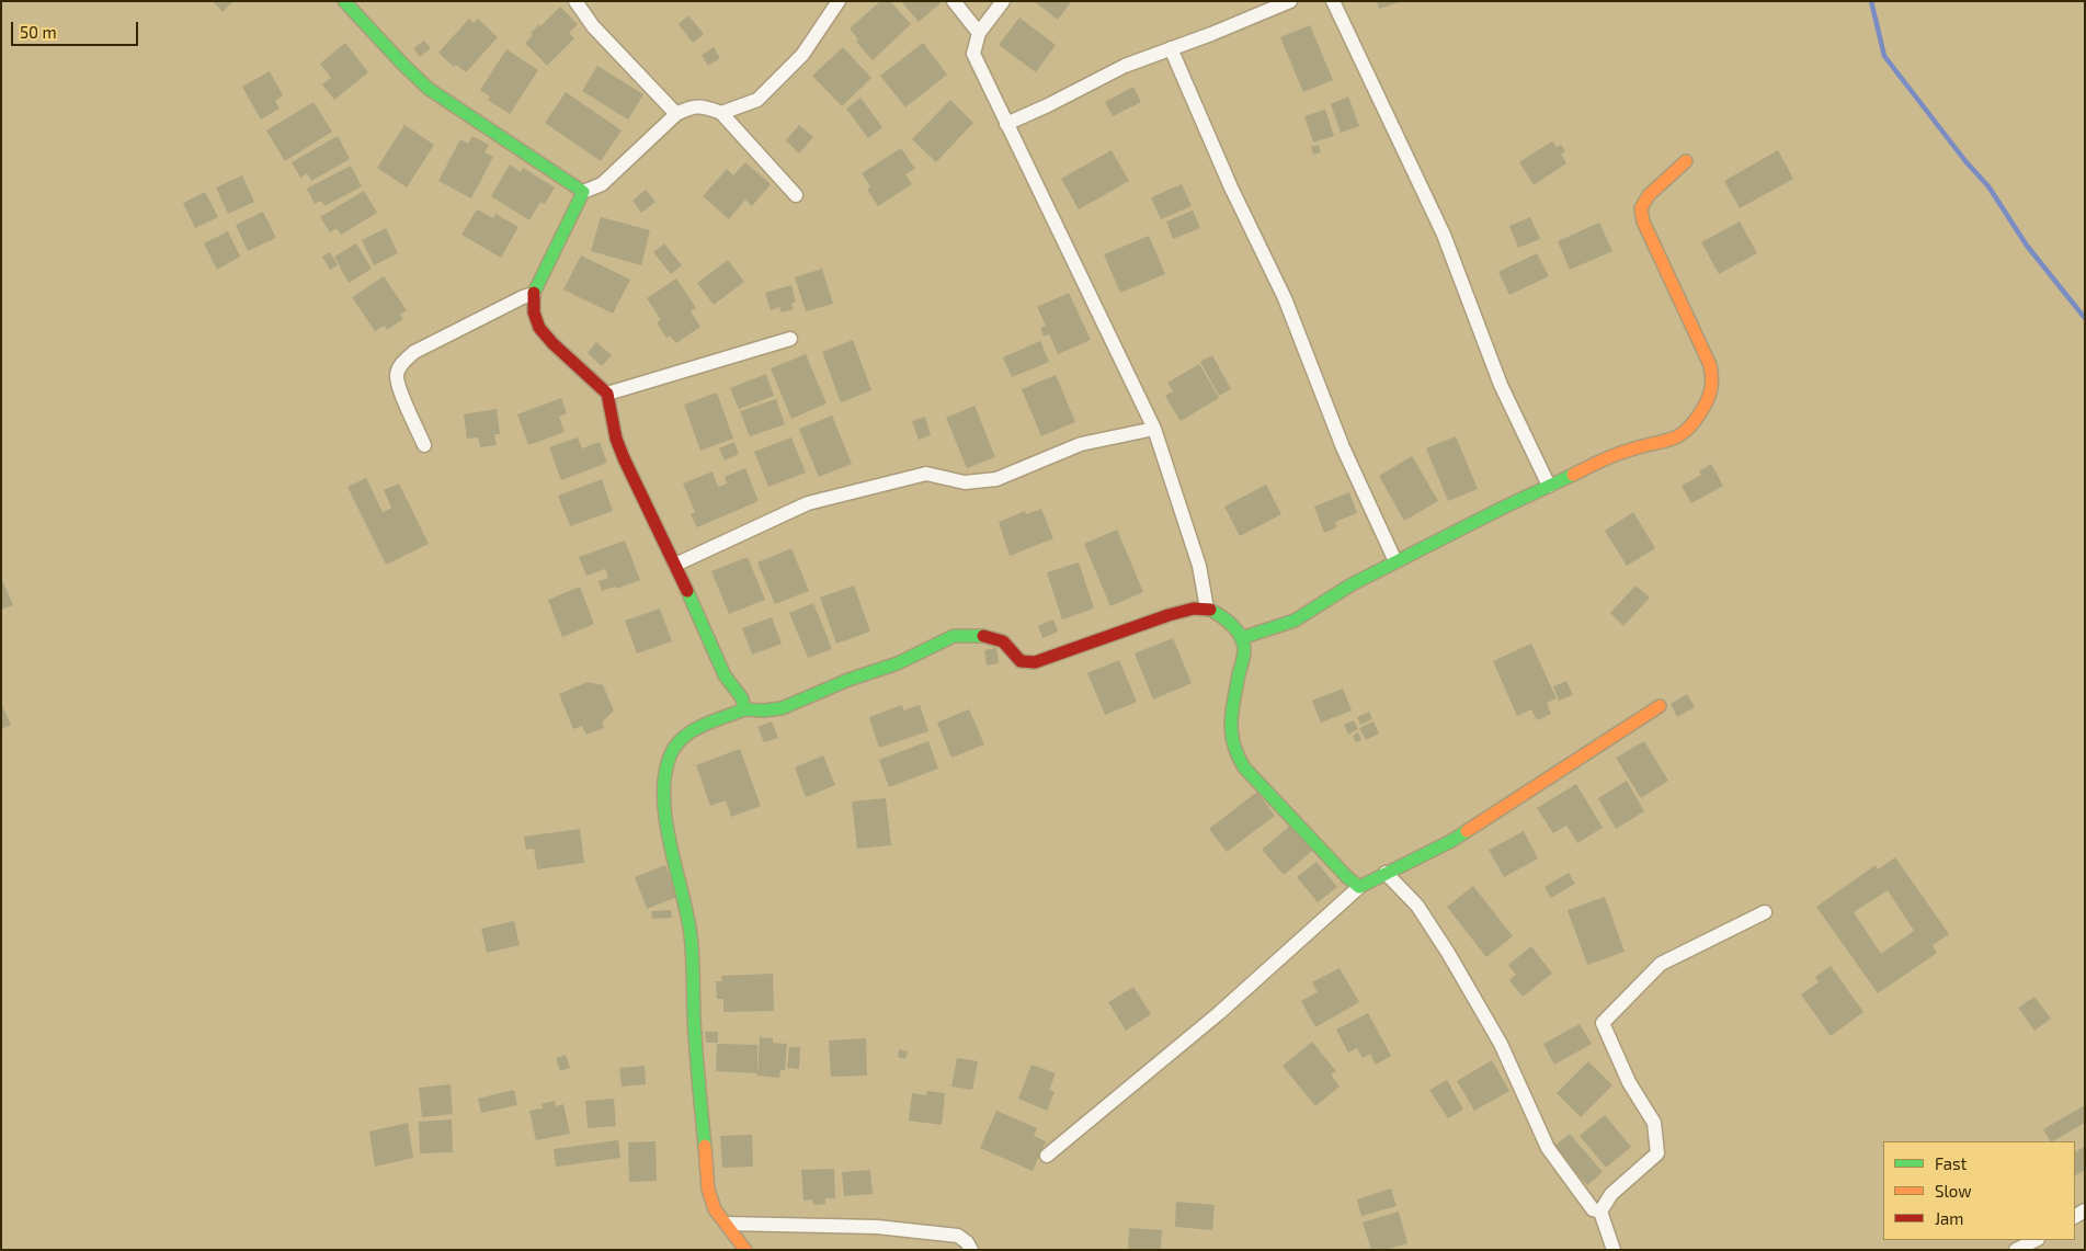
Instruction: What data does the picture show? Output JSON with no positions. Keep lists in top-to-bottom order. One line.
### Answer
{"legend":["Fast","Slow","Jam"],"scale_bar":"50 m"}
